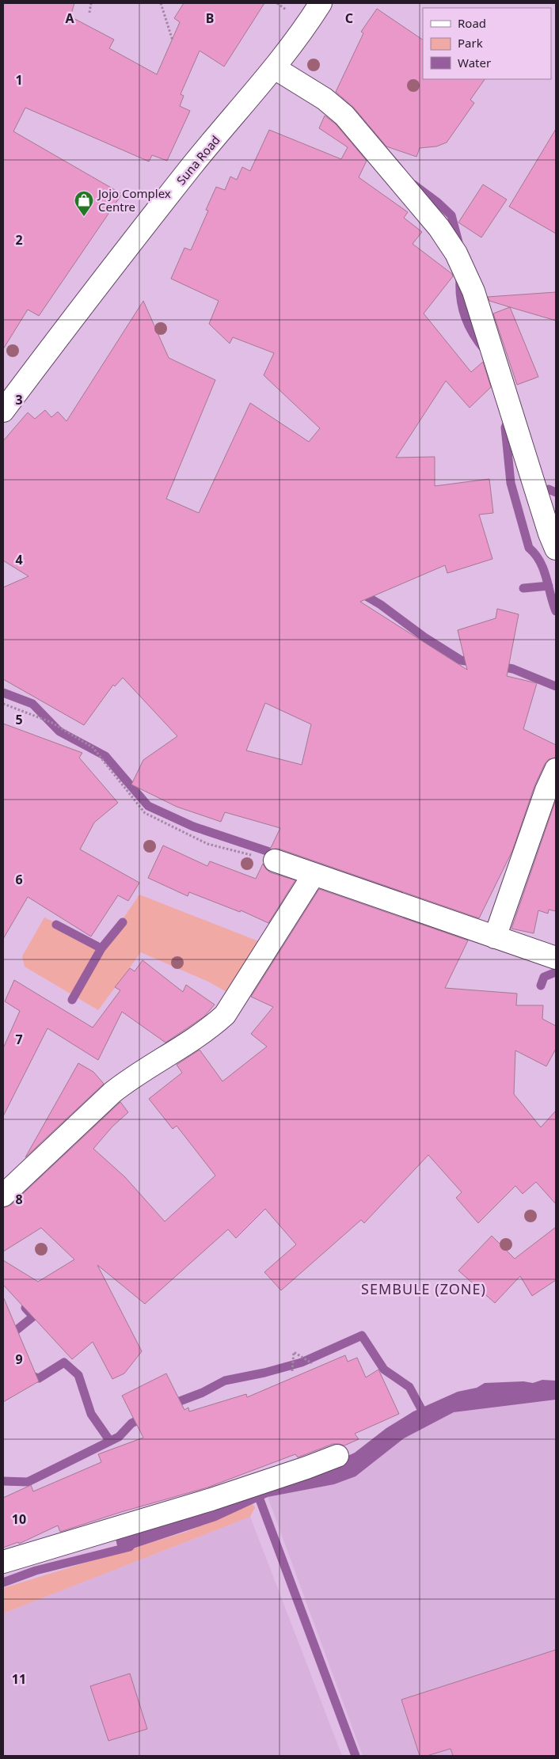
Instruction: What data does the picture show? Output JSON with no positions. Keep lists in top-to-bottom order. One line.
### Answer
{"streets":{"street":["Suna Road"]},"districts":["SEMBULE (ZONE)"],"places":{"shop":["Jojo Complex Centre"]},"legend":["Road","Park","Water"],"grid":{"columns":["A","B","C"],"rows":["1","2","3","4","5","6","7","8","9","10","11"]}}
